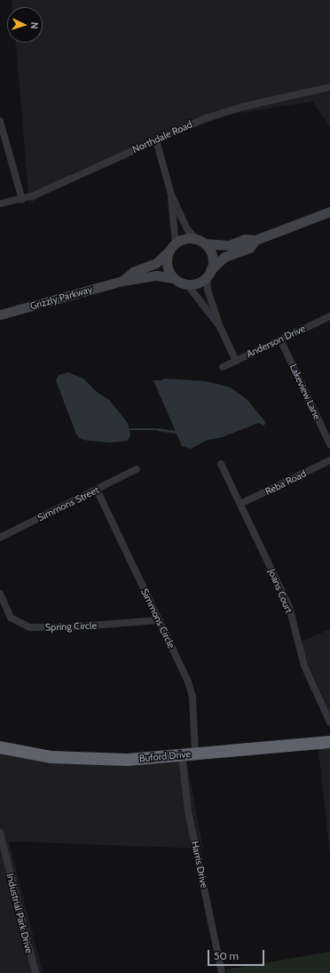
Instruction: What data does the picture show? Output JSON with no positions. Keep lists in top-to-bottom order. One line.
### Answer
{"streets":{"highway":["Buford Drive"],"street":["Northdale Road","Grizzly Parkway","Anderson Drive","Lakeview Lane","Reba Road","Simmons Street","Joans Court","Simmons Circle","Spring Circle","Harris Drive","Industrial Park Drive"]},"crossings":[["Anderson Drive","Lakeview Lane"],["Reba Road","Joans Court"],["Simmons Street","Simmons Circle"],["Simmons Circle","Spring Circle"],["Simmons Circle","Buford Drive"],["Buford Drive","Harris Drive"]],"scale_bar":"50 m","north":"right"}
